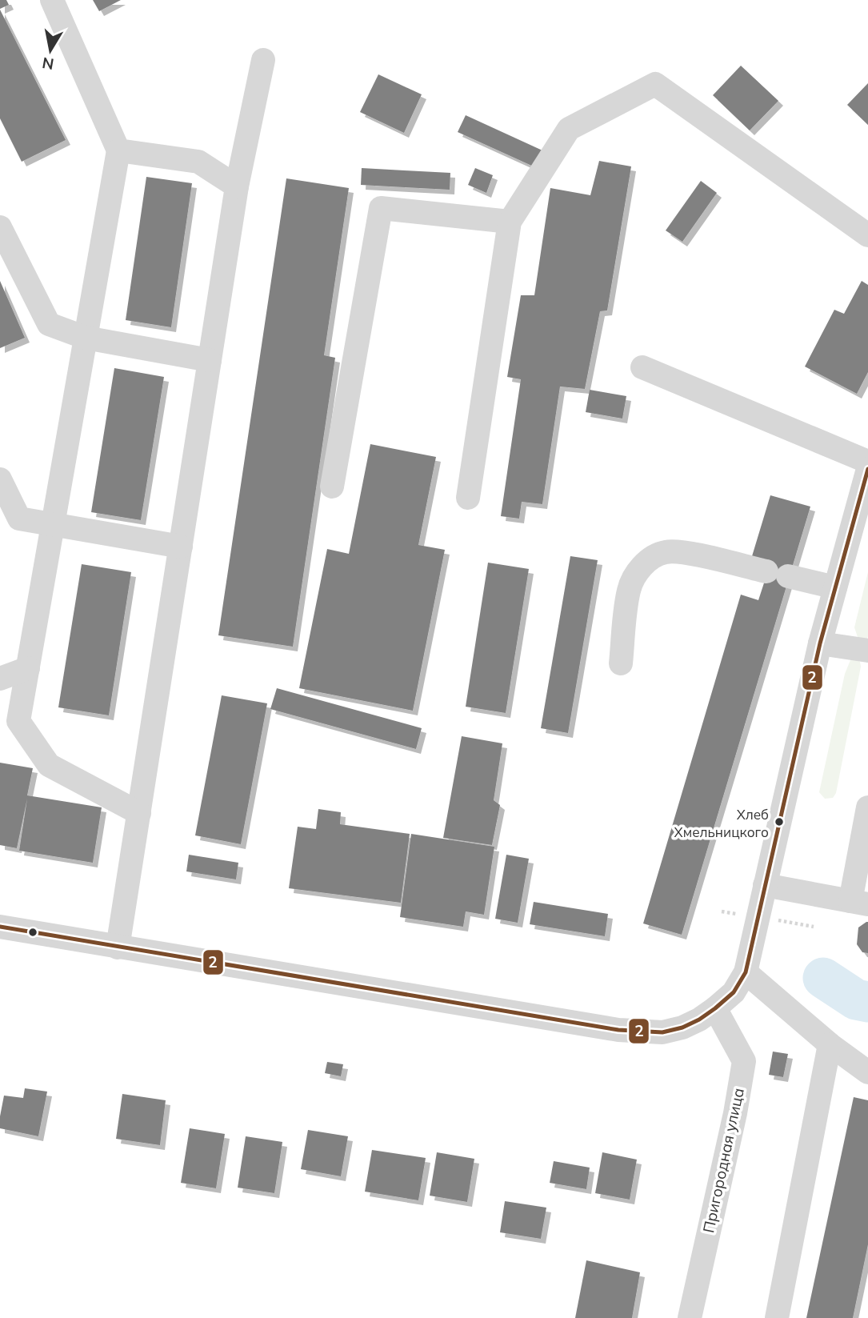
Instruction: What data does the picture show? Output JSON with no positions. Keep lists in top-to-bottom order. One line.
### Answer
{"streets":{"street":["Пригородная улица"]},"places":["Хлеб Хмельницкого"],"lines":["transit line 2"],"north":"bottom"}
